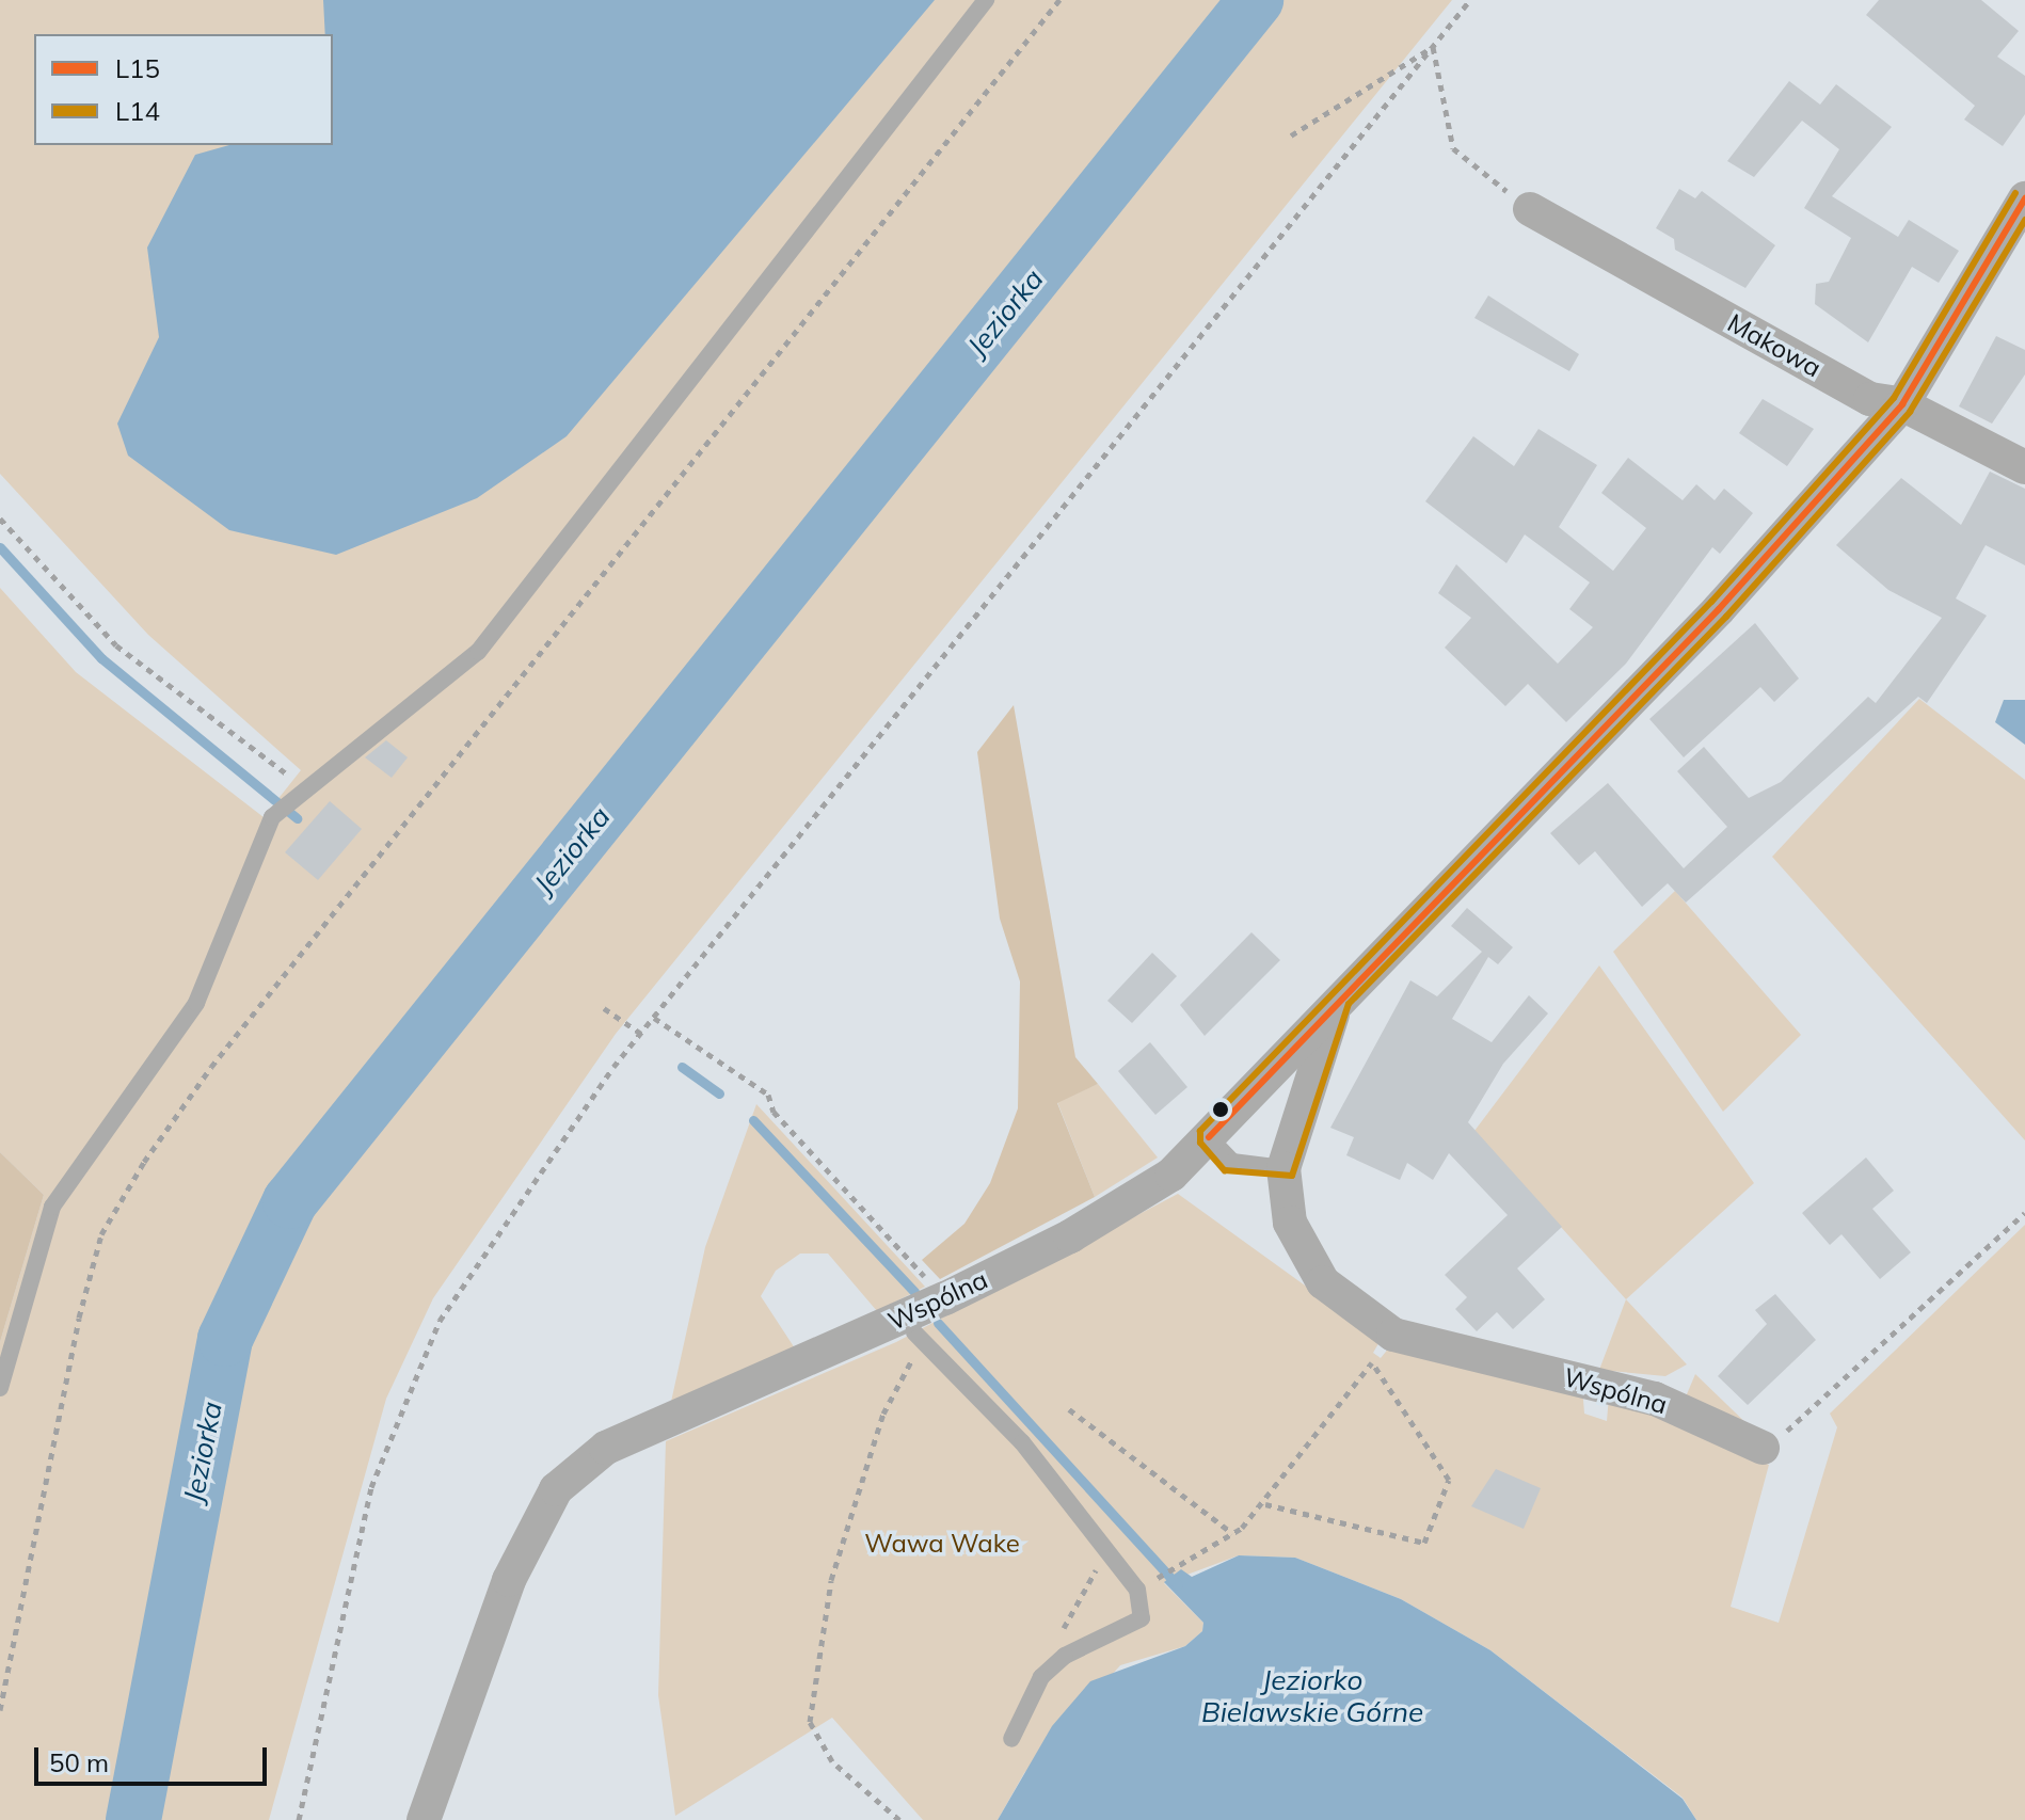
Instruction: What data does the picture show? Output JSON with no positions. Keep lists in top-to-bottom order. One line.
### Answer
{"streets":{"street":["Makowa","Wspólna"]},"crossings":[["Makowa","Wspólna"]],"water":["Jeziorka","Jeziorko Bielawskie Górne"],"parks":["Wawa Wake"],"lines":["transit line L14","transit line L15"],"legend":["L15","L14"],"scale_bar":"50 m"}
